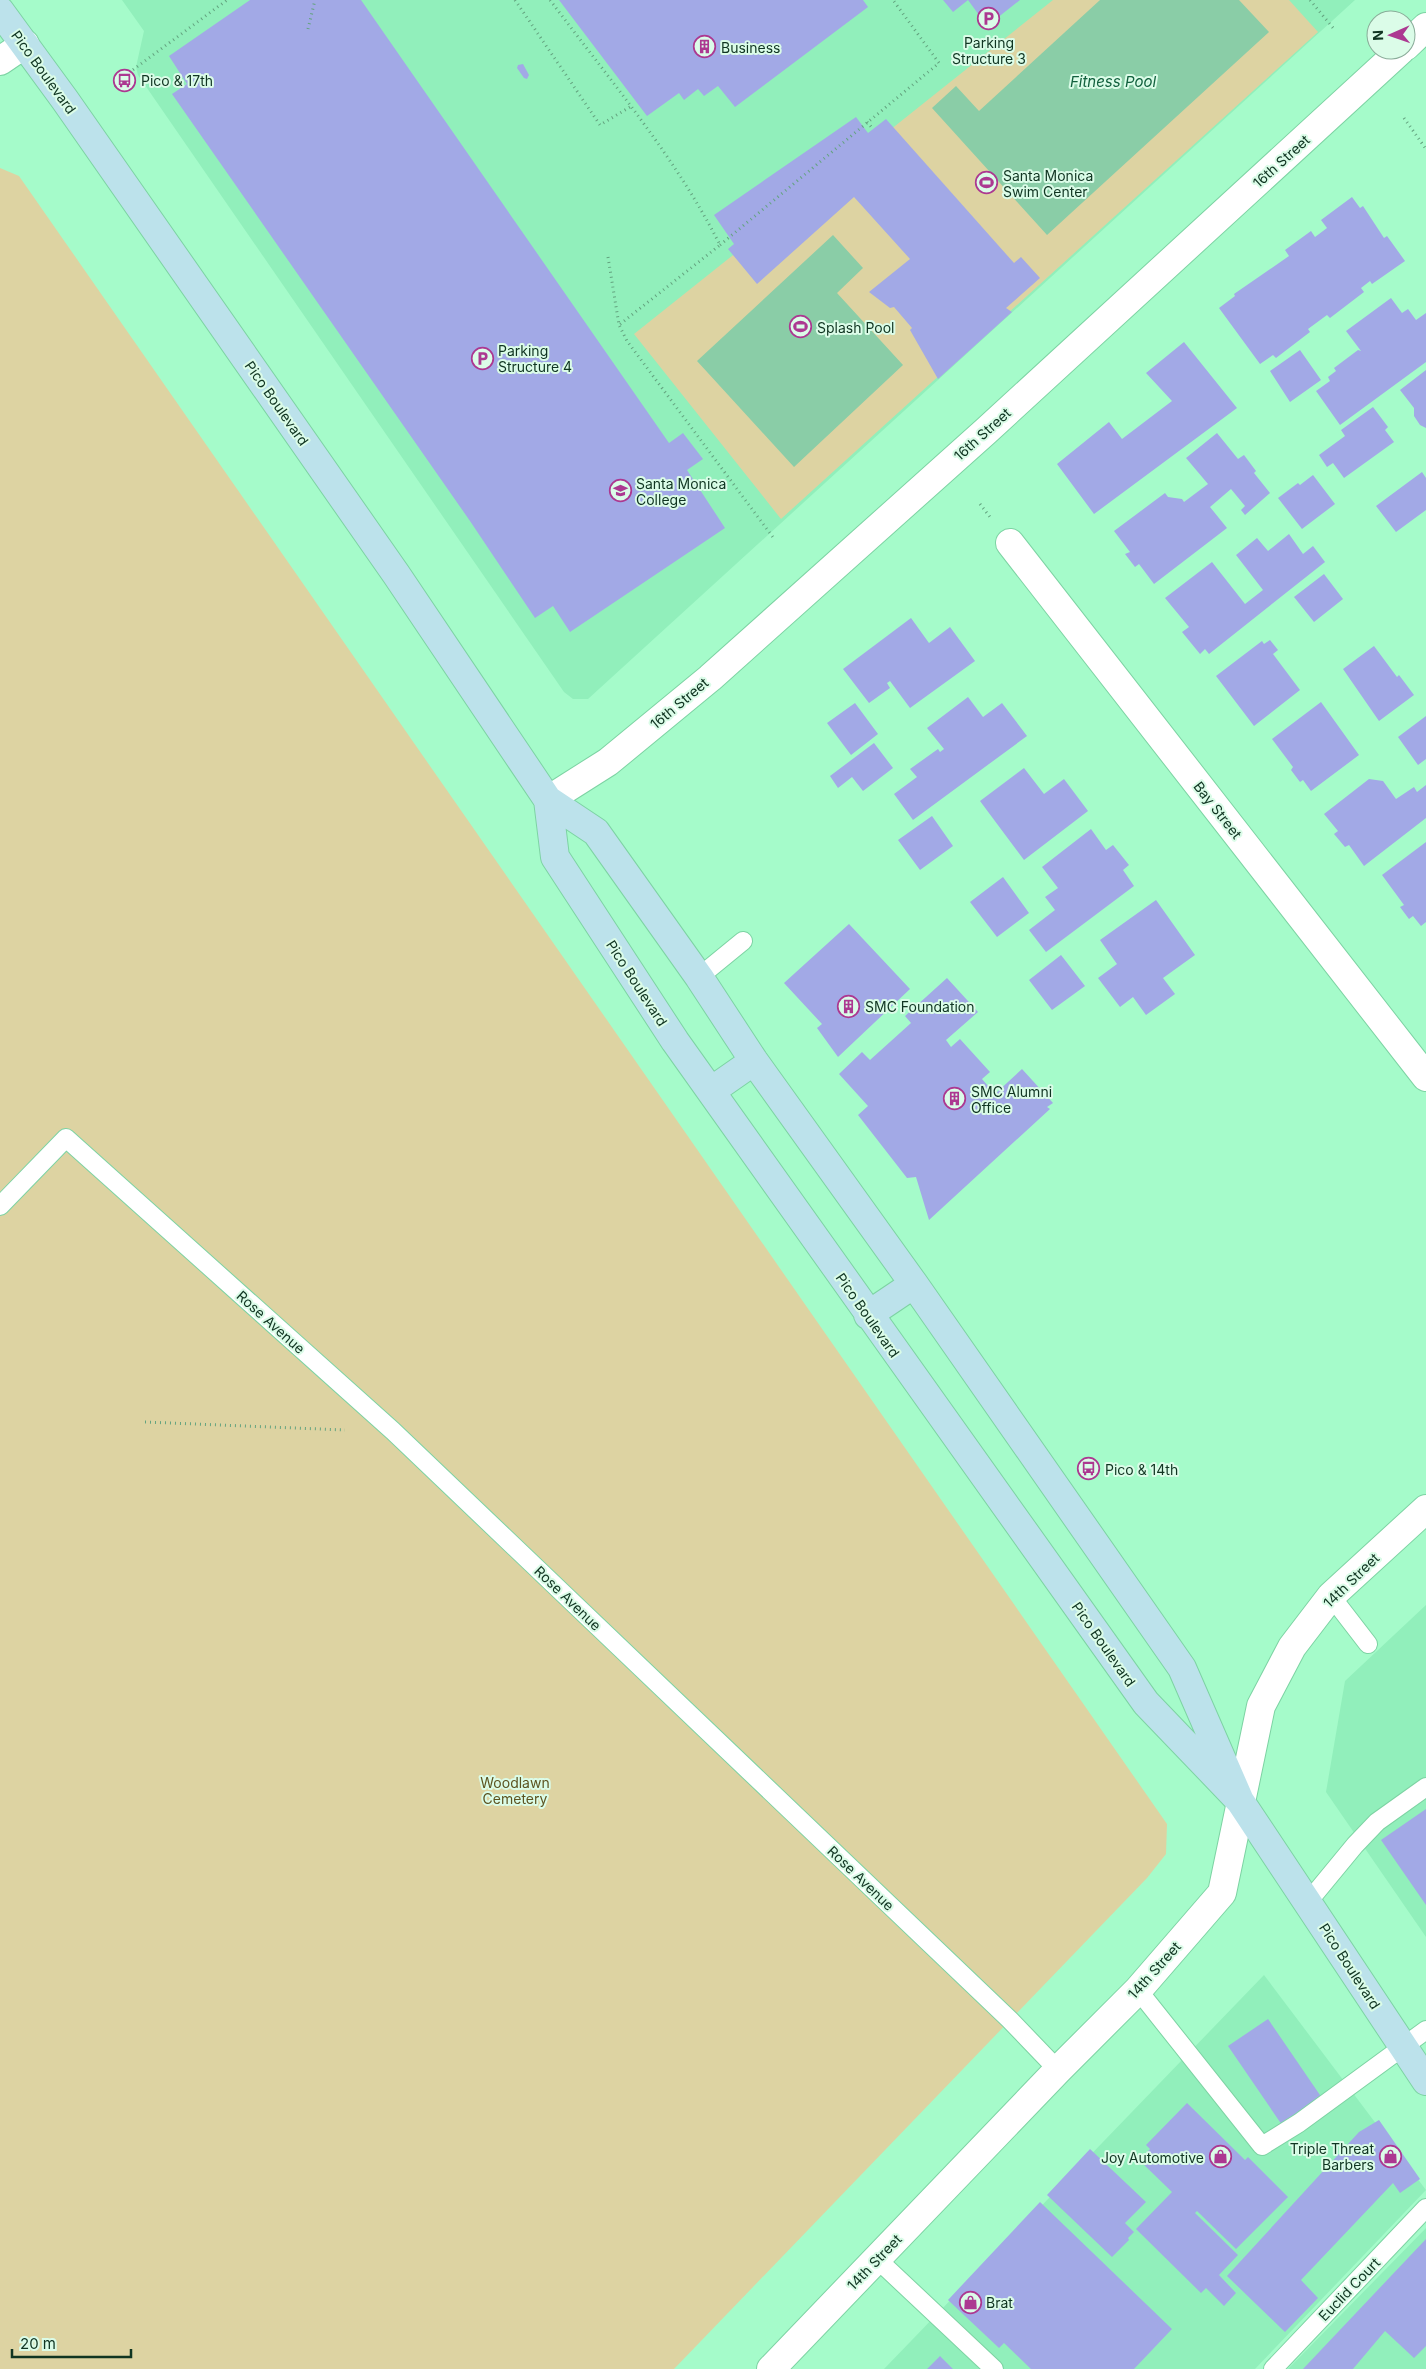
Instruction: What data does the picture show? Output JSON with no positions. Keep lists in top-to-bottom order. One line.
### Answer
{"streets":{"main road":["Pico Boulevard"],"street":["16th Street","Bay Street","14th Street"],"lane":["Rose Avenue","Euclid Court"]},"crossings":[["Pico Boulevard","16th Street"],["Pico Boulevard","14th Street"],["Rose Avenue","14th Street"]],"water":["Fitness Pool"],"parks":["Woodlawn Cemetery"],"places":{"parking":["Parking Structure 3","Parking Structure 4"],"building":["Business","SMC Foundation","SMC Alumni Office"],"bus stop":["Pico & 17th","Pico & 14th"],"sports":["Santa Monica Swim Center","Splash Pool"],"school or university":["Santa Monica College"],"shop":["Triple Threat Barbers","Joy Automotive","Brat"]},"scale_bar":"20 m","north":"left"}
